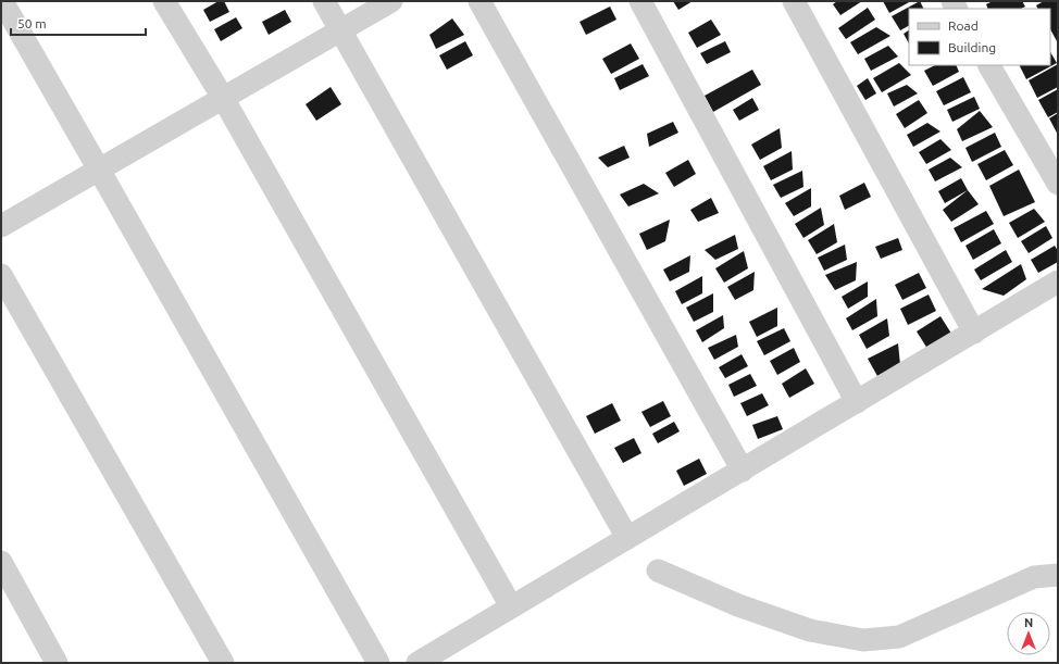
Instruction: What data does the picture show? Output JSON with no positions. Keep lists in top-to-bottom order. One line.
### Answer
{"legend":["Road","Building"],"scale_bar":"50 m","north":"top"}
